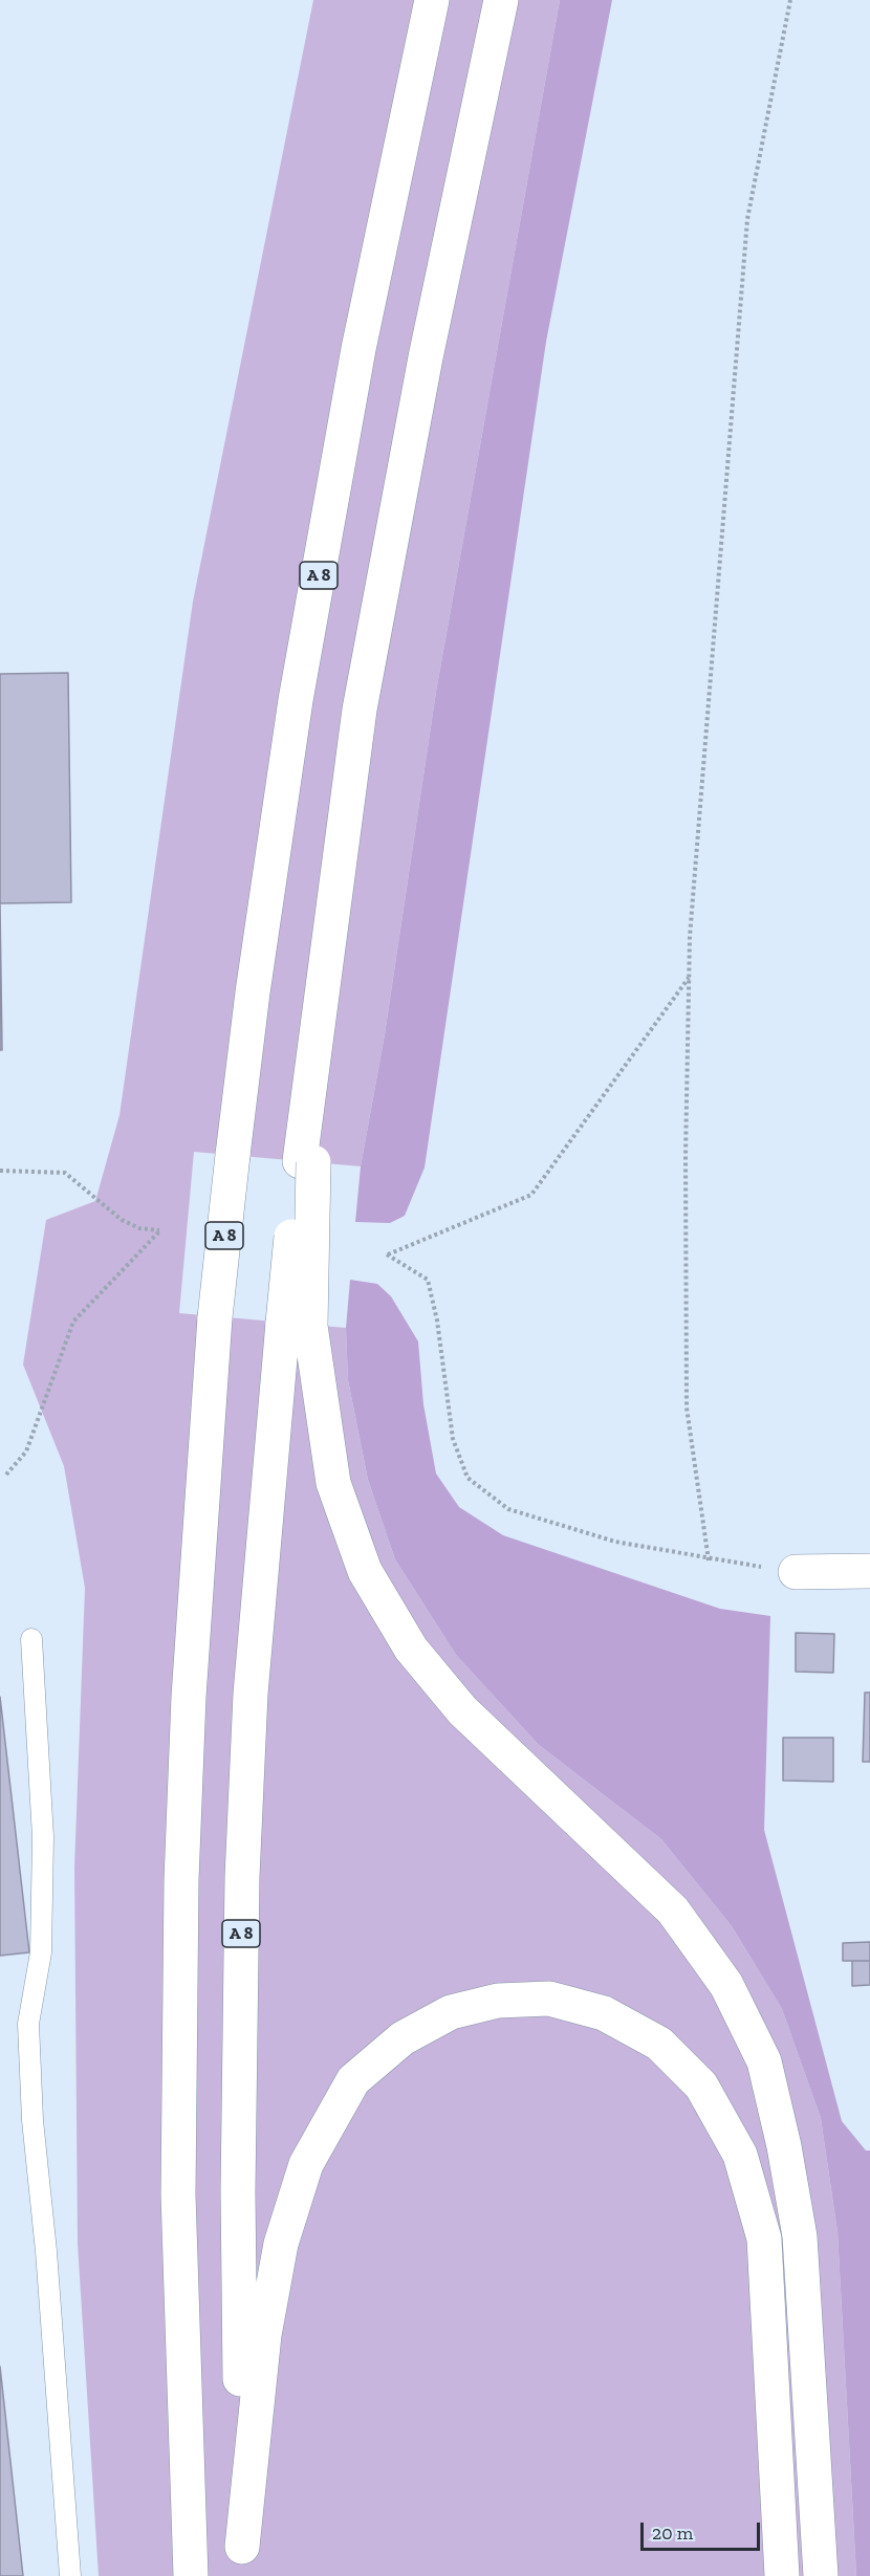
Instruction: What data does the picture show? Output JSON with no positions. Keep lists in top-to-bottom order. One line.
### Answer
{"streets":{"main road":["A 8"]},"scale_bar":"20 m"}
